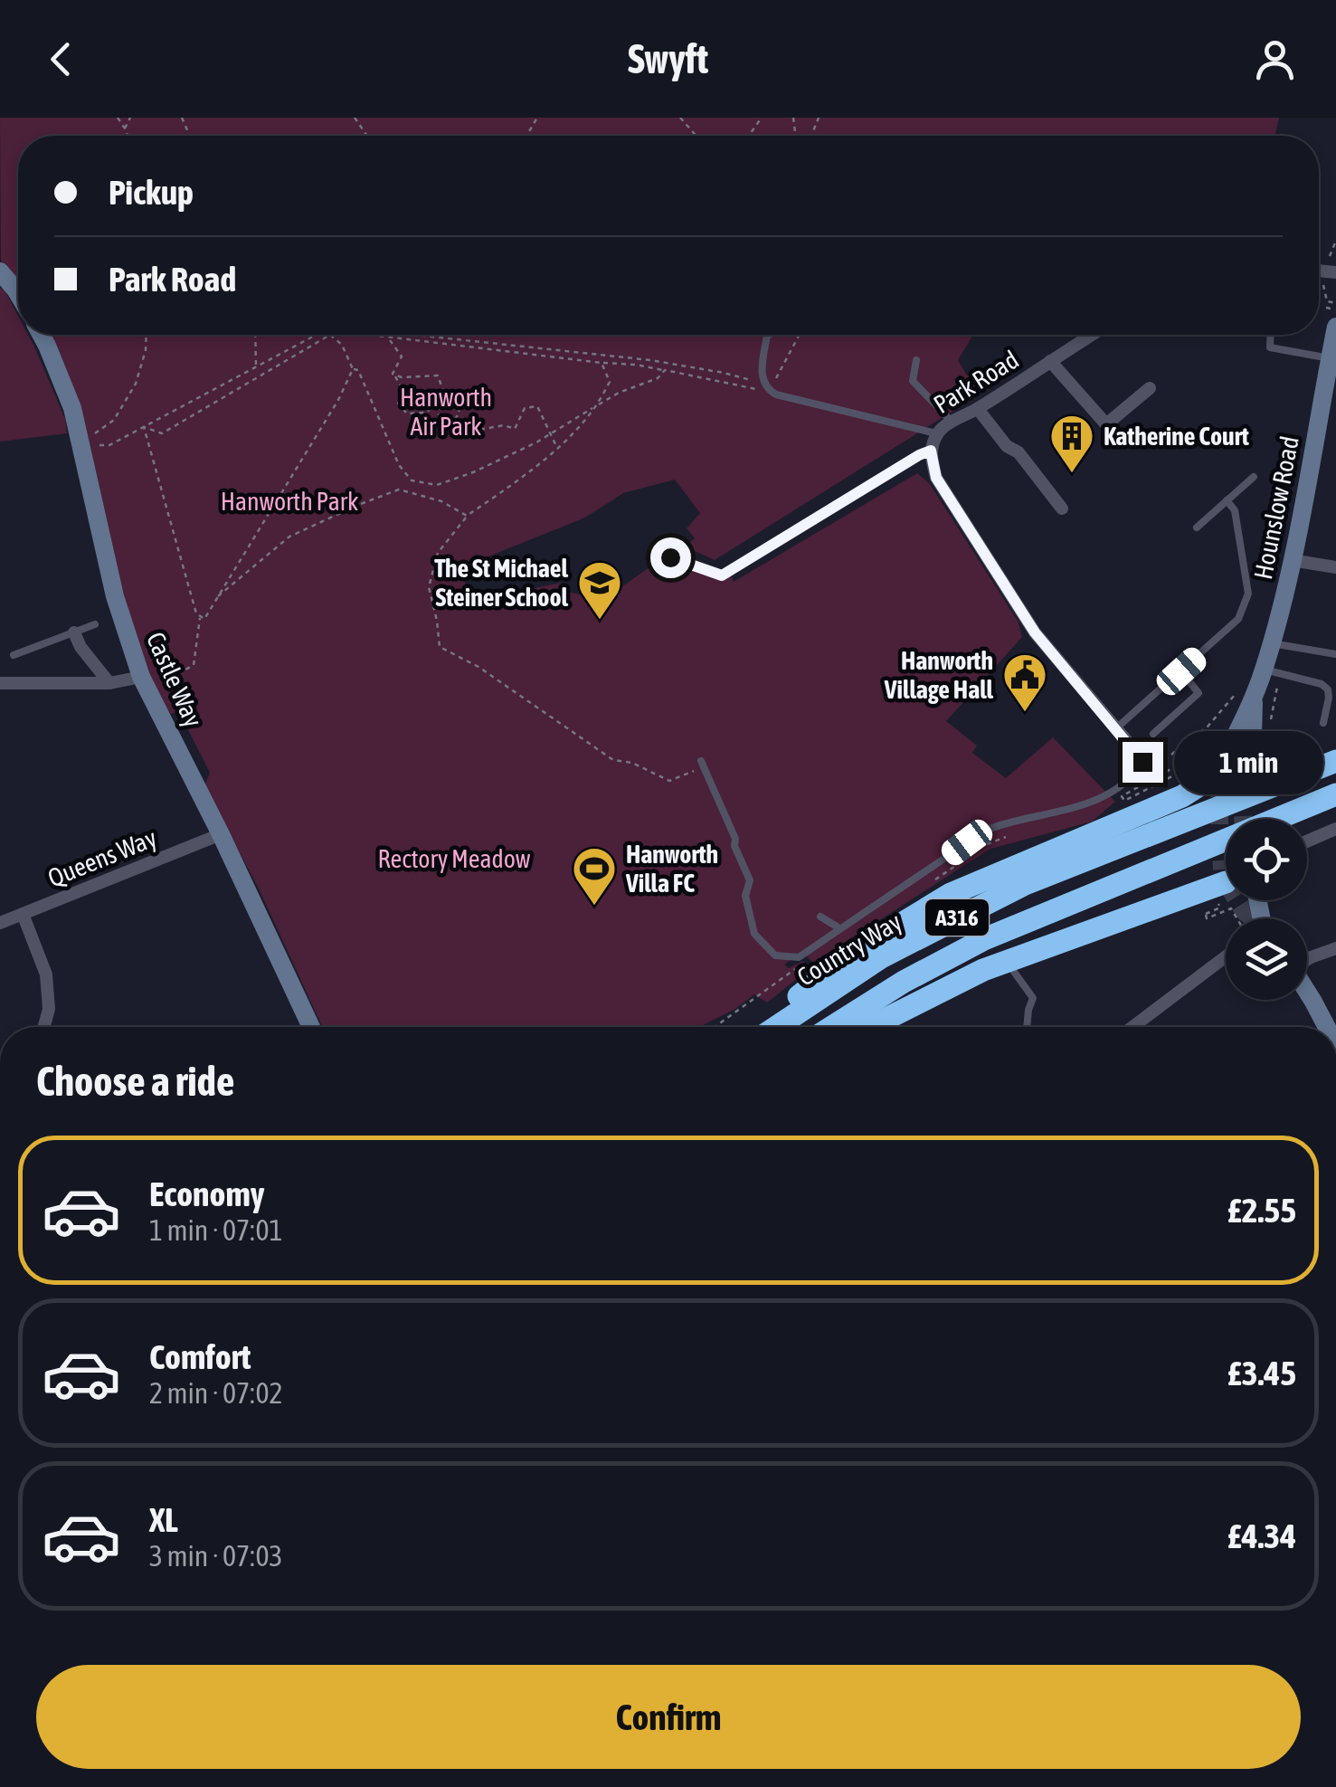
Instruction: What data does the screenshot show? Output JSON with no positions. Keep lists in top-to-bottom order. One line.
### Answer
{"streets":{"highway":["A316","Country Way"],"street":["Park Road","Hounslow Road","Castle Way","Queens Way"]},"crossings":[["Castle Way","Queens Way"]],"parks":["Hanworth Air Park","Hanworth Park","Rectory Meadow"],"places":{"building":["Katherine Court"],"school or university":["The St Michael Steiner School"],"public building":["Hanworth Village Hall"],"sports":["Hanworth Villa FC"]},"page":{"header":"Swyft","banner":["Pickup","Park Road"],"bubble":"1 min","heading":"Choose a ride","list":[{"name":"Economy","note":"1 min · 07:01","value":"£2.55"},{"name":"Comfort","note":"2 min · 07:02","value":"£3.45"},{"name":"XL","note":"3 min · 07:03","value":"£4.34"}],"buttons":"Confirm"}}
